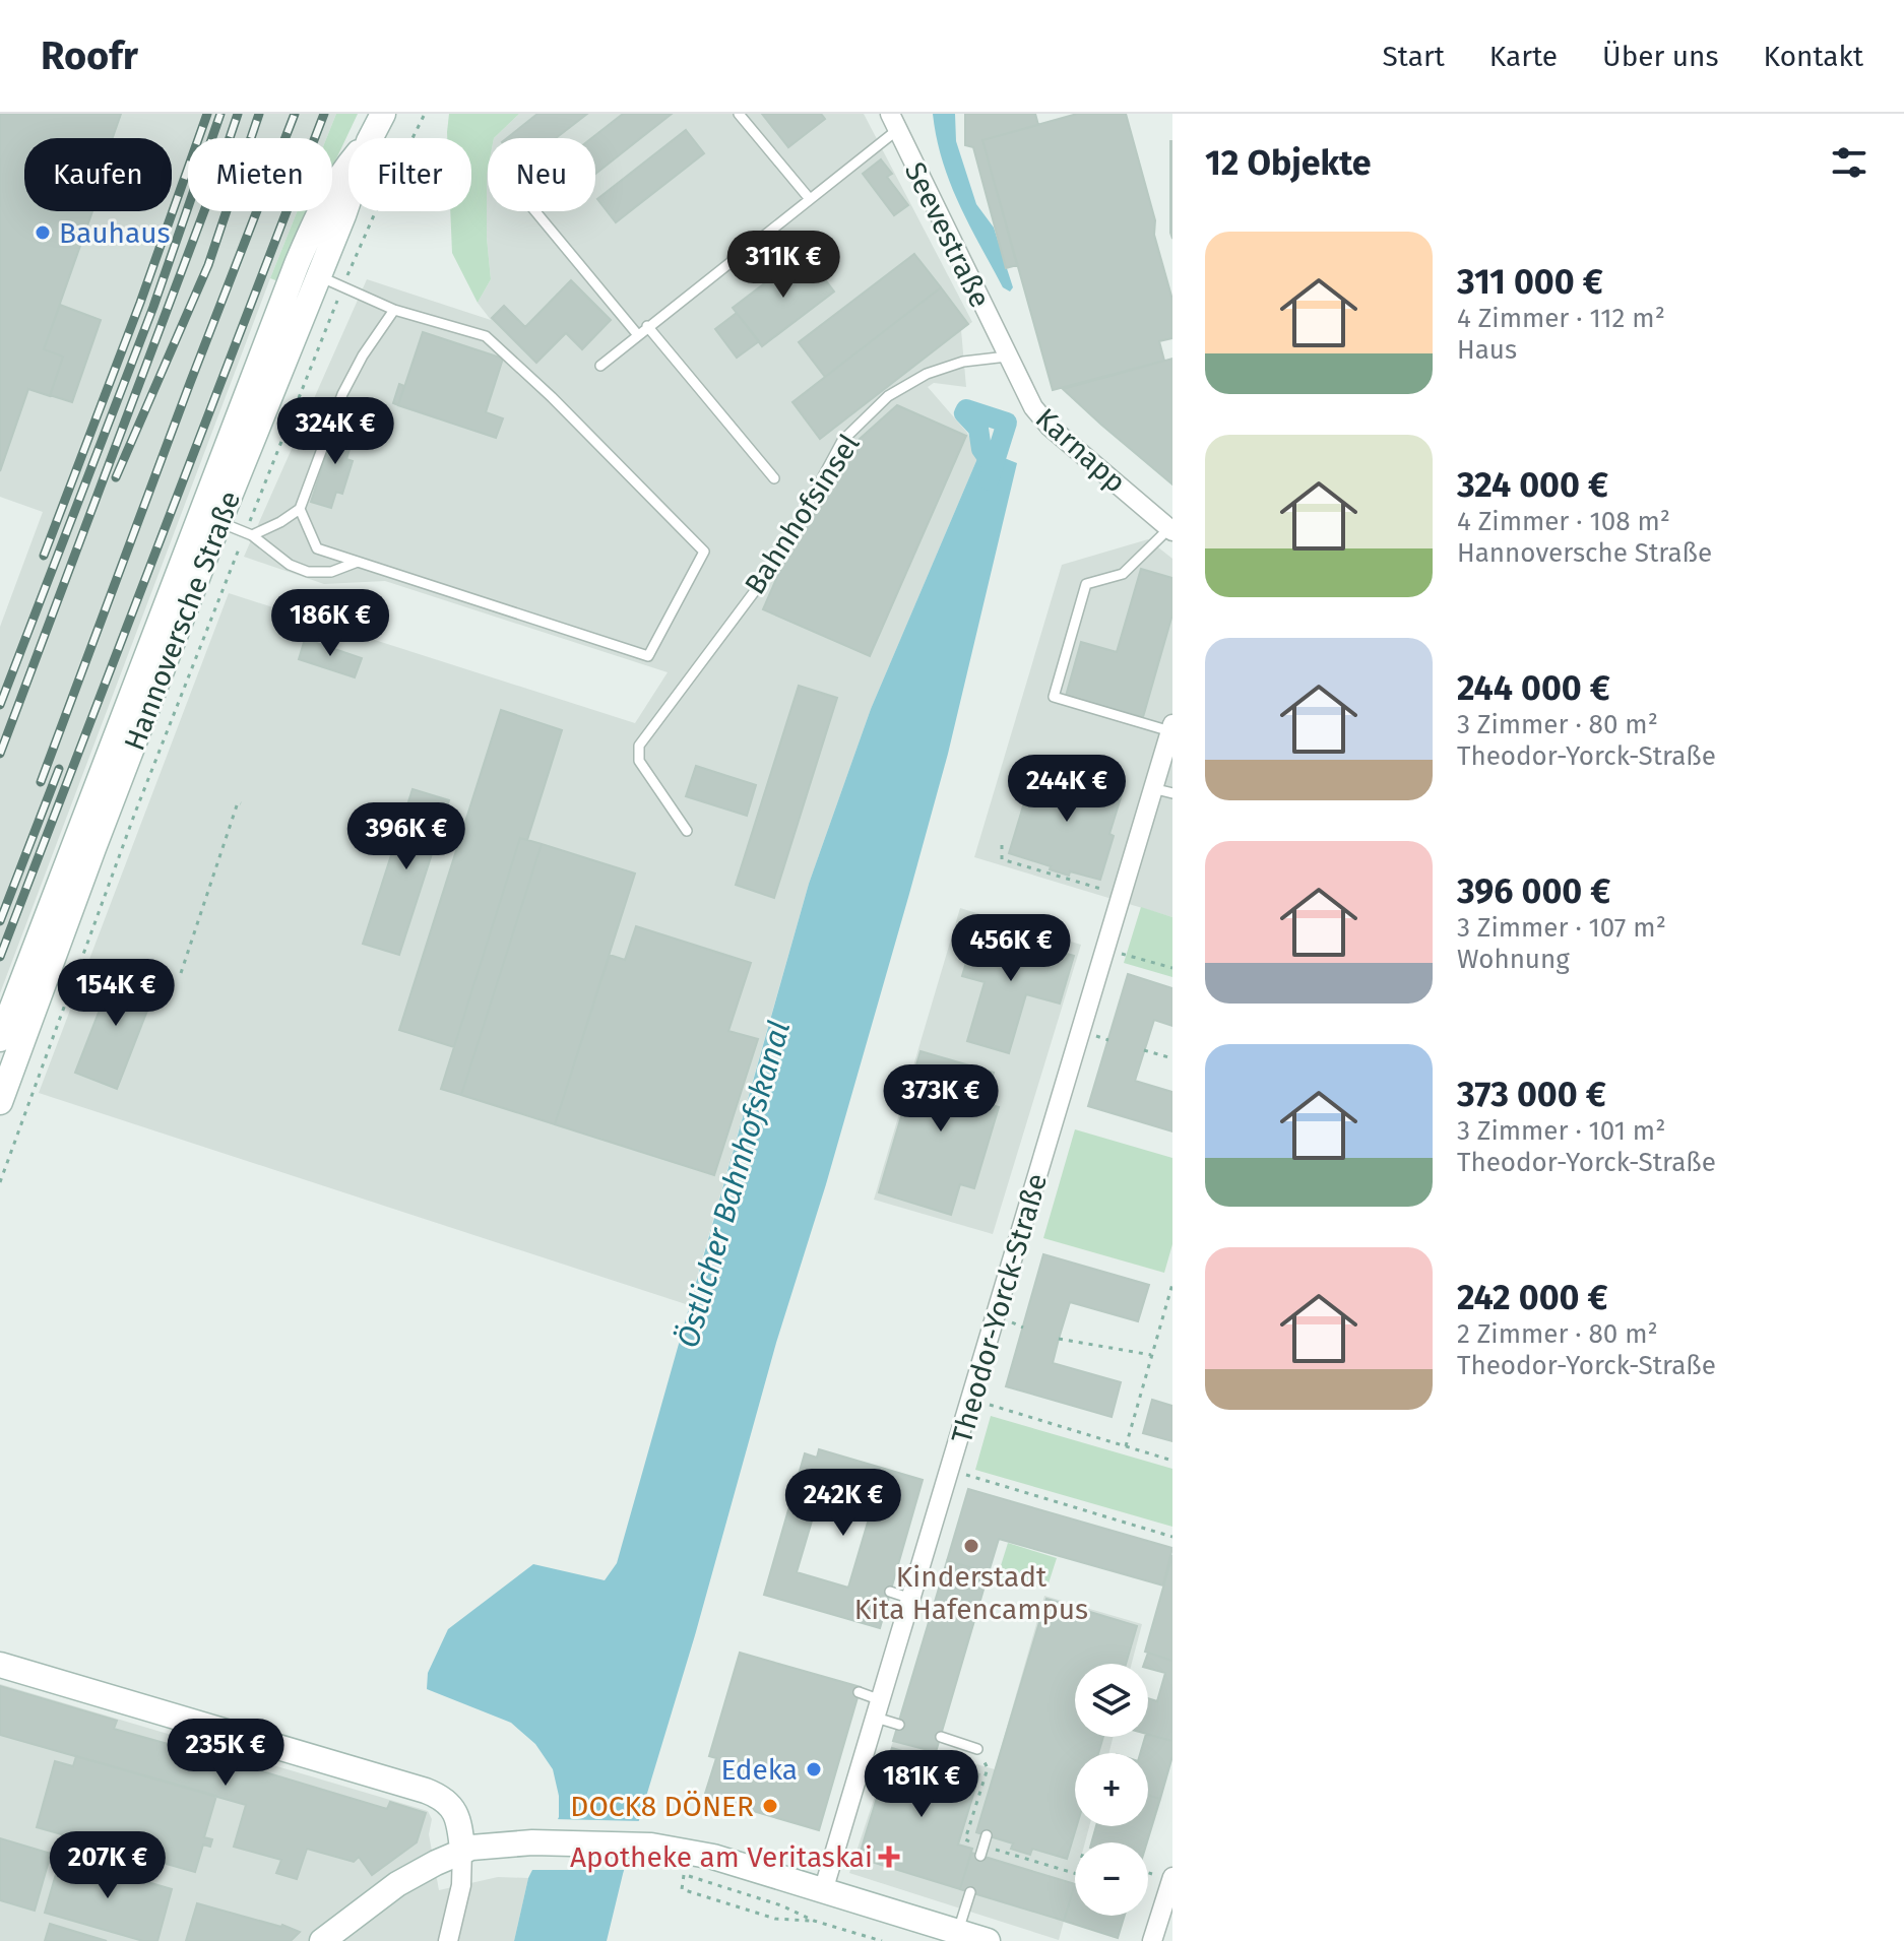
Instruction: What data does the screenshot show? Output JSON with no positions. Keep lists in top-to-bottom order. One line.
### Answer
{"streets":{"main road":["Hannoversche Straße"],"street":["Seevestraße","Karnapp","Theodor-Yorck-Straße"],"lane":["Bahnhofsinsel"]},"crossings":[["Seevestraße","Karnapp"],["Seevestraße","Bahnhofsinsel"],["Karnapp","Bahnhofsinsel"]],"water":["Östlicher Bahnhofskanal"],"places":{"other":["Bauhaus","Kinderstadt Kita Hafencampus","Edeka","DOCK8 DÖNER"],"health":["Apotheke am Veritaskai"]},"page":{"header":"Roofr","nav":["Start","Karte","Über uns","Kontakt"],"heading":"12 Objekte","chip":["Kaufen","Mieten","Filter","Neu"],"list":[{"name":"311 000 €","note":"4 Zimmer · 112 m² · Haus"},{"name":"324 000 €","note":"4 Zimmer · 108 m² · Hannoversche Straße"},{"name":"244 000 €","note":"3 Zimmer · 80 m² · Theodor-Yorck-Straße"},{"name":"396 000 €","note":"3 Zimmer · 107 m² · Wohnung"},{"name":"373 000 €","note":"3 Zimmer · 101 m² · Theodor-Yorck-Straße"},{"name":"242 000 €","note":"2 Zimmer · 80 m² · Theodor-Yorck-Straße"}],"price":["311K €","324K €","186K €","244K €","396K €","456K €","154K €","373K €","242K €","235K €","181K €","207K €"],"map_buttons":["+","−"]}}
